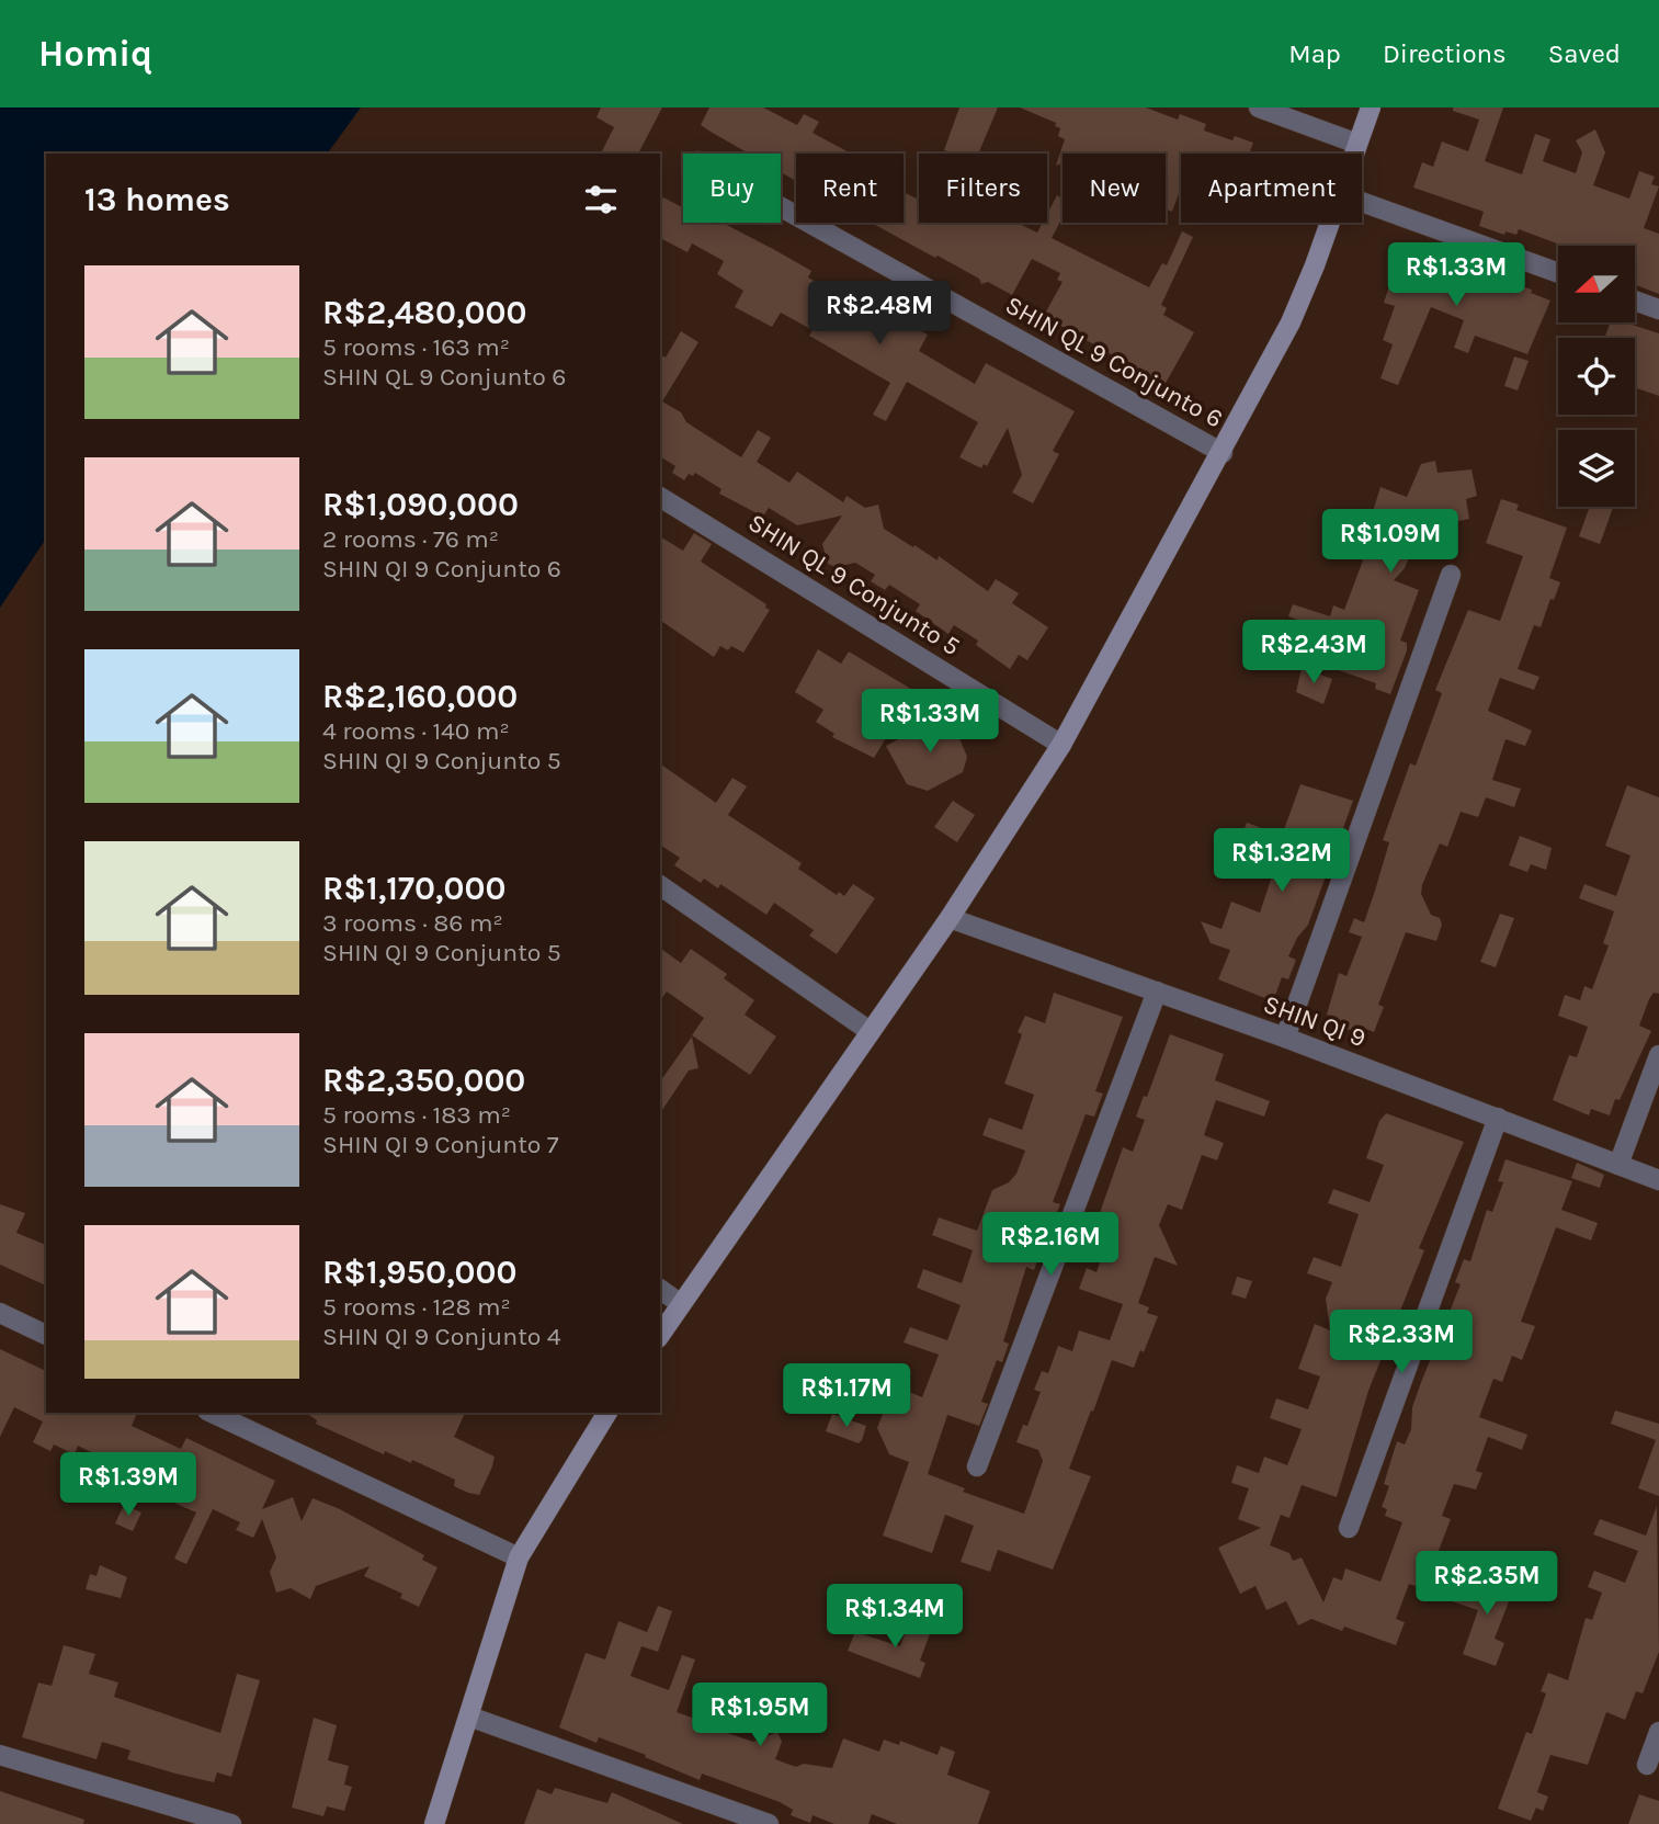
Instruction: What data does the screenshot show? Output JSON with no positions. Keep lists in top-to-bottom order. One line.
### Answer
{"streets":{"street":["SHIN QL 9 Conjunto 6","SHIN QL 9 Conjunto 5","SHIN QI 9"]},"north":"left","page":{"header":"Homiq","nav":["Map","Directions","Saved"],"chip":["Buy","Rent","Filters","New","Apartment"],"heading":"13 homes","price":["R$1.33M","R$2.48M","R$1.09M","R$2.43M","R$1.33M","R$1.32M","R$2.16M","R$2.33M","R$1.17M","R$1.39M","R$2.35M","R$1.34M","R$1.95M"],"list":[{"name":"R$2,480,000","note":"5 rooms · 163 m² · SHIN QL 9 Conjunto 6"},{"name":"R$1,090,000","note":"2 rooms · 76 m² · SHIN QI 9 Conjunto 6"},{"name":"R$2,160,000","note":"4 rooms · 140 m² · SHIN QI 9 Conjunto 5"},{"name":"R$1,170,000","note":"3 rooms · 86 m² · SHIN QI 9 Conjunto 5"},{"name":"R$2,350,000","note":"5 rooms · 183 m² · SHIN QI 9 Conjunto 7"},{"name":"R$1,950,000","note":"5 rooms · 128 m² · SHIN QI 9 Conjunto 4"}]}}
